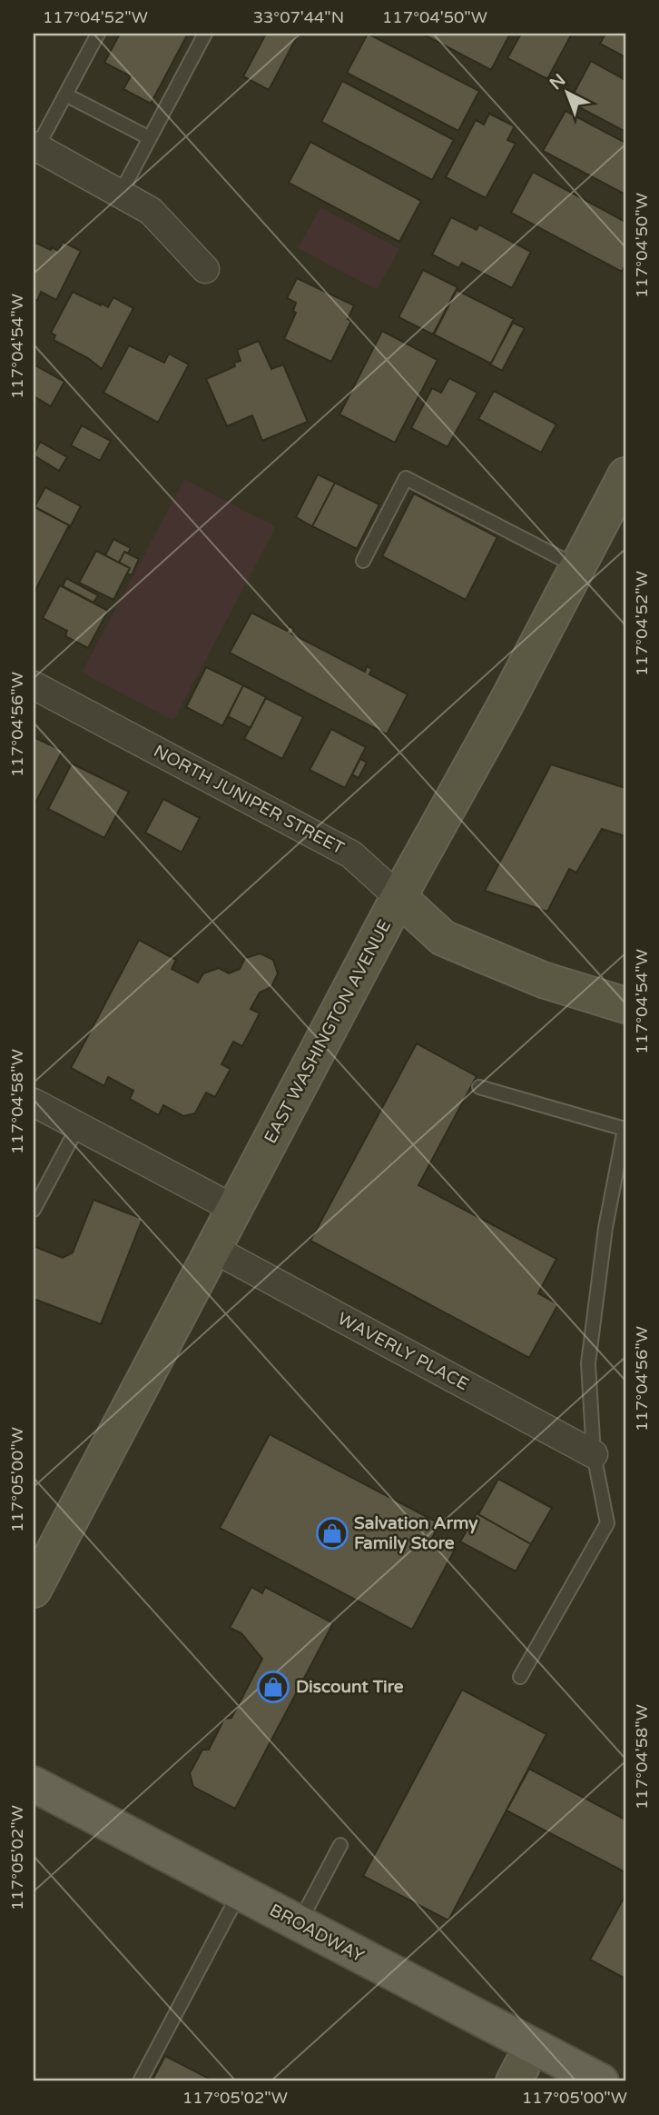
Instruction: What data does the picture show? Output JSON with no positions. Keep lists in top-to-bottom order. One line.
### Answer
{"streets":{"main road":["NORTH JUNIPER STREET","EAST WASHINGTON AVENUE","BROADWAY"],"street":["WAVERLY PLACE"]},"crossings":[["NORTH JUNIPER STREET","EAST WASHINGTON AVENUE"],["EAST WASHINGTON AVENUE","WAVERLY PLACE"]],"places":{"shop":["Salvation Army Family Store","Discount Tire"]},"north":"top left","coordinates":["117°04'52\"W","33°07'44\"N","117°04'50\"W","117°04'54\"W","117°04'56\"W","117°04'58\"W","117°05'00\"W","117°05'02\"W"]}
